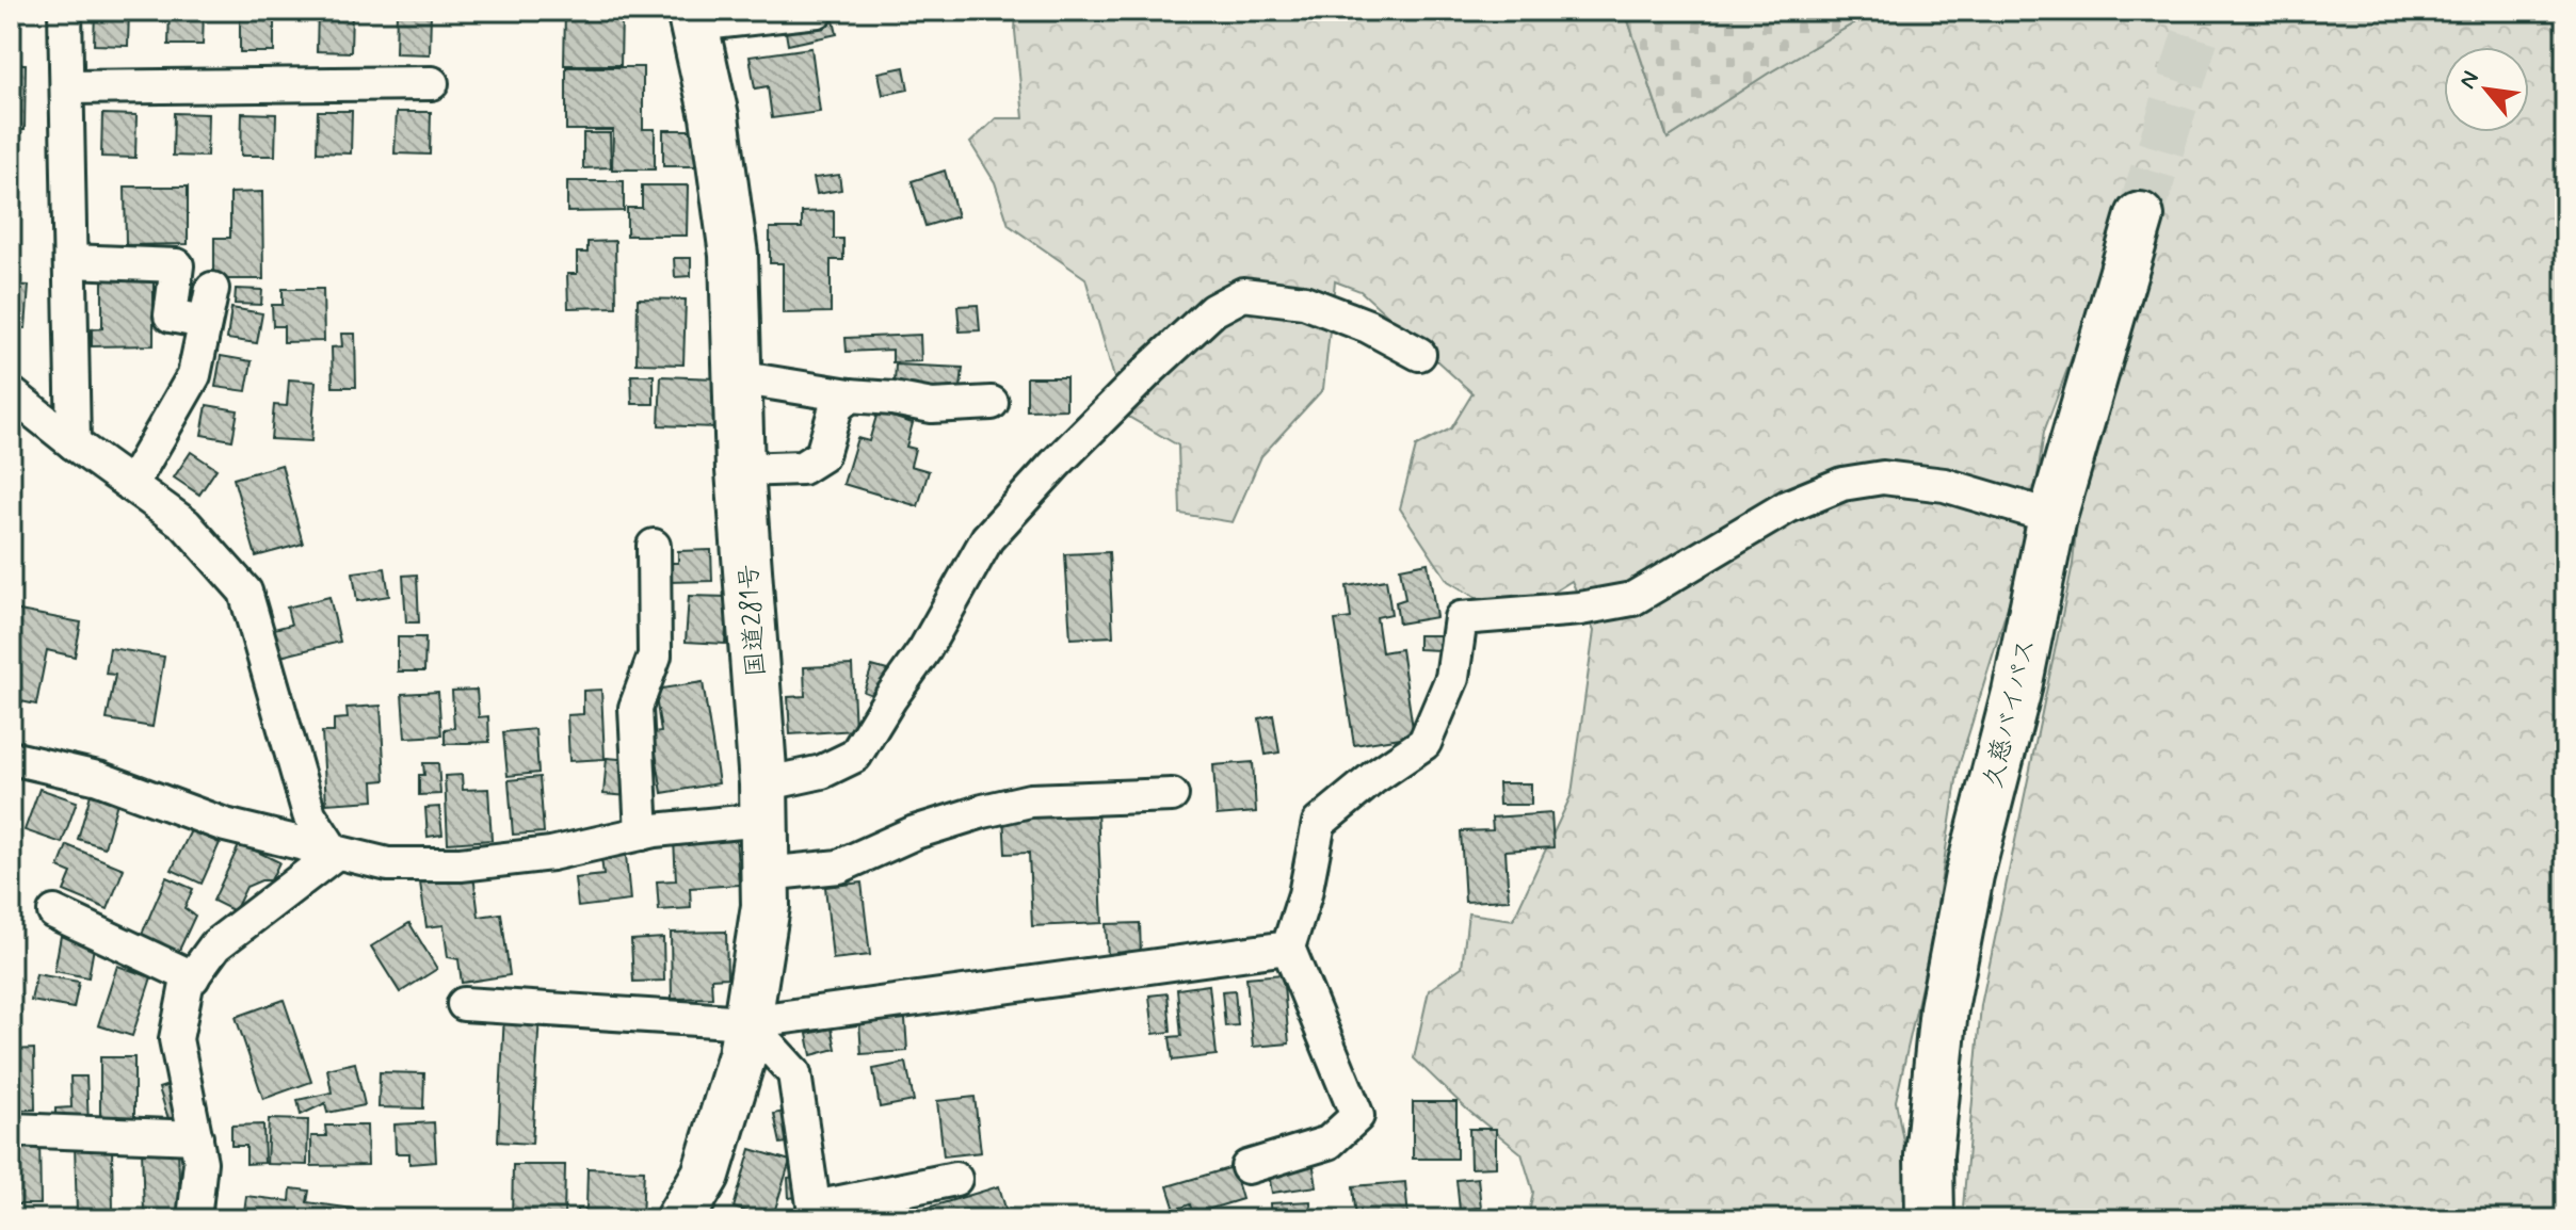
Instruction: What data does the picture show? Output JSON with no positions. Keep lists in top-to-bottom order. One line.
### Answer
{"streets":{"highway":["国道281号","久慈バイパス"]},"north":"top left"}
